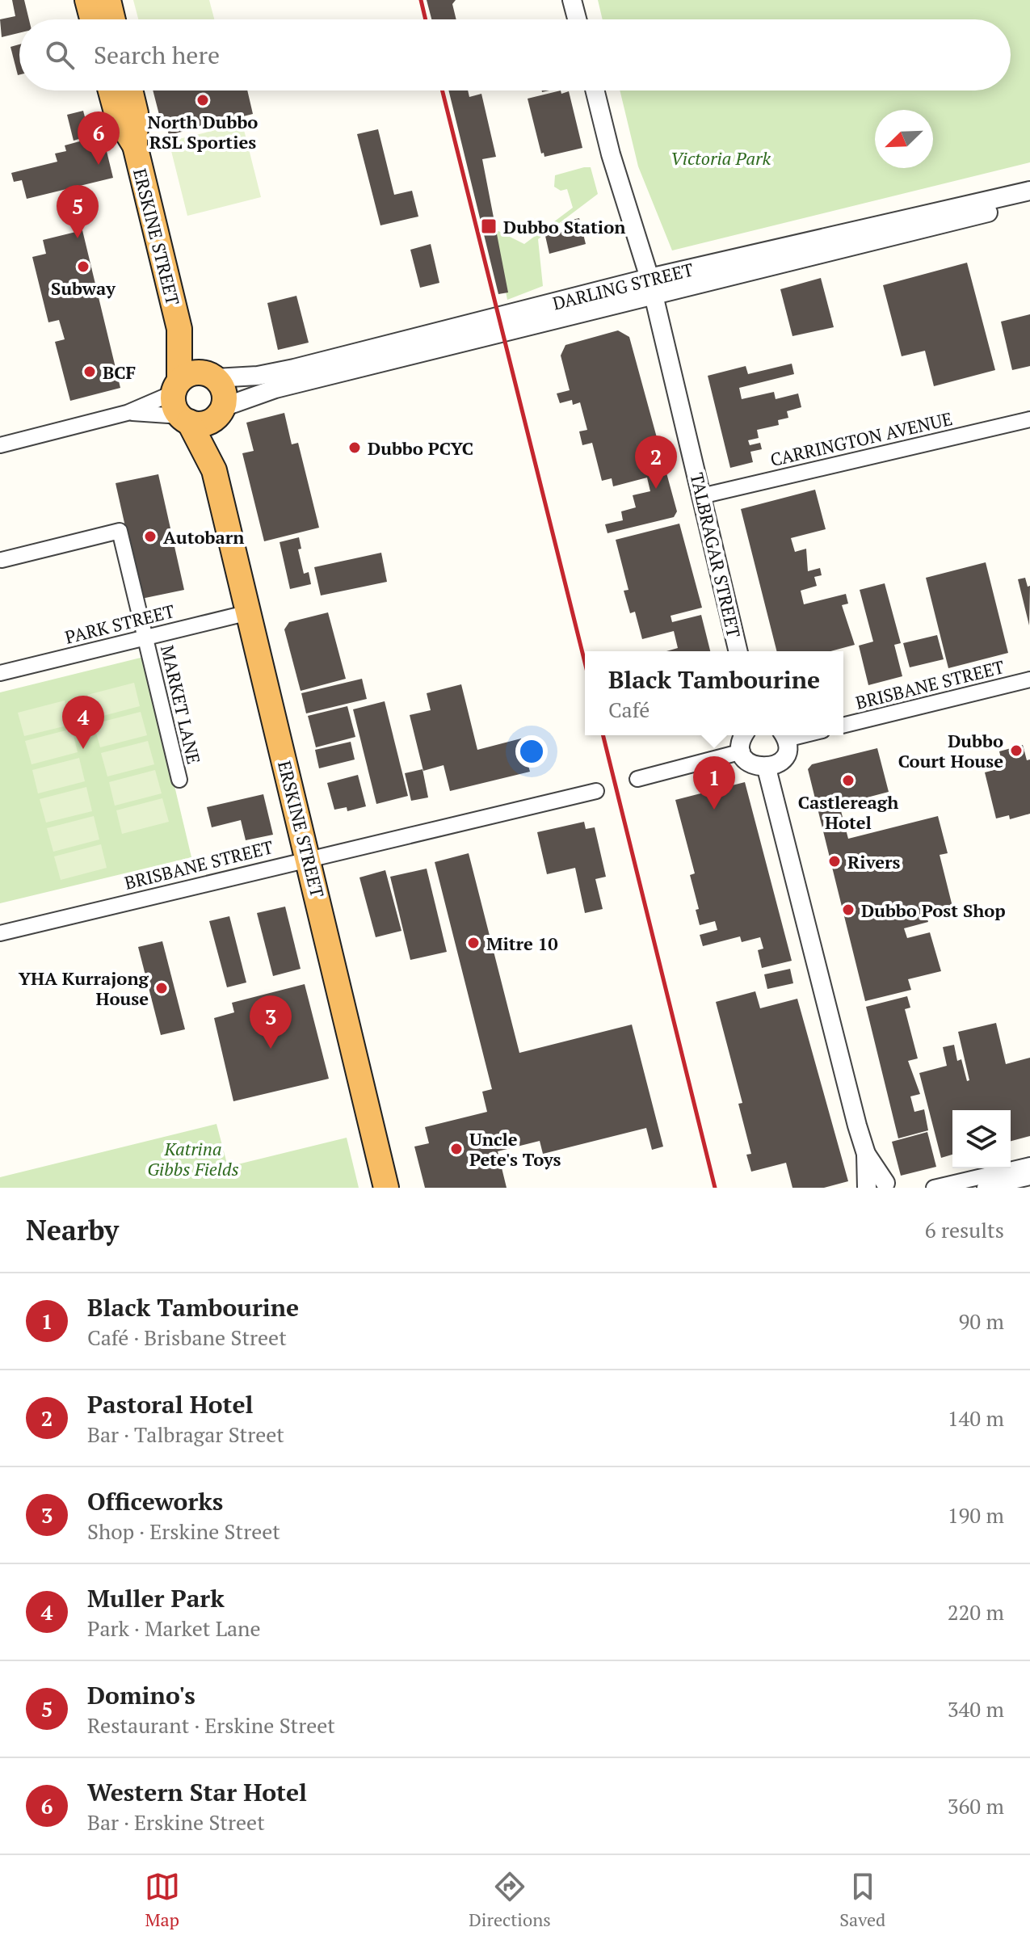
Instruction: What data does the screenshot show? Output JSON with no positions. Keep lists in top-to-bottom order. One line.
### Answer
{"streets":{"highway":["ERSKINE STREET"],"street":["DARLING STREET","CARRINGTON AVENUE","TALBRAGAR STREET","PARK STREET","BRISBANE STREET","MARKET LANE"]},"crossings":[["ERSKINE STREET","DARLING STREET"],["ERSKINE STREET","PARK STREET"],["ERSKINE STREET","BRISBANE STREET"],["DARLING STREET","TALBRAGAR STREET"],["CARRINGTON AVENUE","TALBRAGAR STREET"],["PARK STREET","MARKET LANE"]],"parks":["Victoria Park","Katrina Gibbs Fields"],"places":{"other":["North Dubbo RSL Sporties","Subway","BCF","Dubbo PCYC","Autobarn","Dubbo Court House","Castlereagh Hotel","Rivers","Dubbo Post Shop","Mitre 10","YHA Kurrajong House","Uncle Pete's Toys"],"transit":["Dubbo Station"]},"north":"bottom left","page":{"search":"Search here","pins":["6","5","2","4","1","3"],"popup":["Black Tambourine","Café"],"heading":["Nearby","6 results"],"list":[{"mark":"1","name":"Black Tambourine","note":"Café · Brisbane Street","value":"90 m"},{"mark":"2","name":"Pastoral Hotel","note":"Bar · Talbragar Street","value":"140 m"},{"mark":"3","name":"Officeworks","note":"Shop · Erskine Street","value":"190 m"},{"mark":"4","name":"Muller Park","note":"Park · Market Lane","value":"220 m"},{"mark":"5","name":"Domino's","note":"Restaurant · Erskine Street","value":"340 m"},{"mark":"6","name":"Western Star Hotel","note":"Bar · Erskine Street","value":"360 m"}],"nav":["Map","Directions","Saved"]}}
